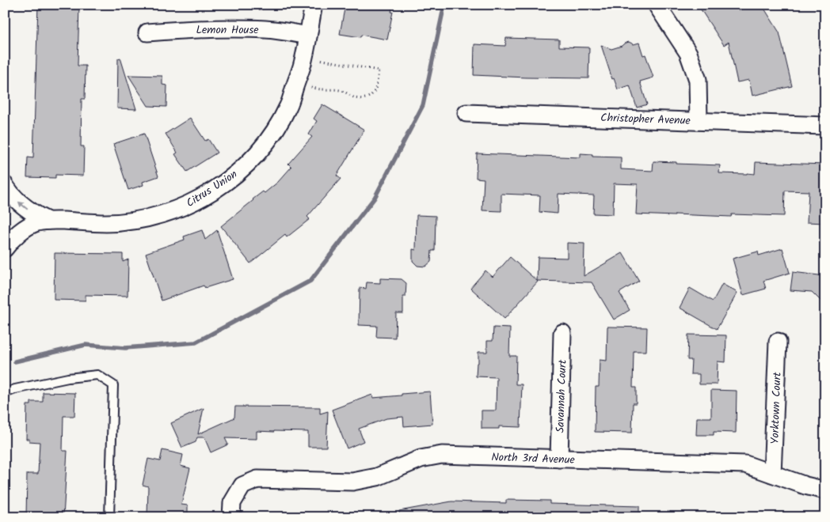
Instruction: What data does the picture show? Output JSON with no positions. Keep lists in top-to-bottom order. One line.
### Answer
{"streets":{"street":["Lemon House","Christopher Avenue","Citrus Union","Savannah Court","Yorktown Court","North 3rd Avenue"]},"crossings":[["Lemon House","Citrus Union"],["Savannah Court","North 3rd Avenue"],["Yorktown Court","North 3rd Avenue"]]}
